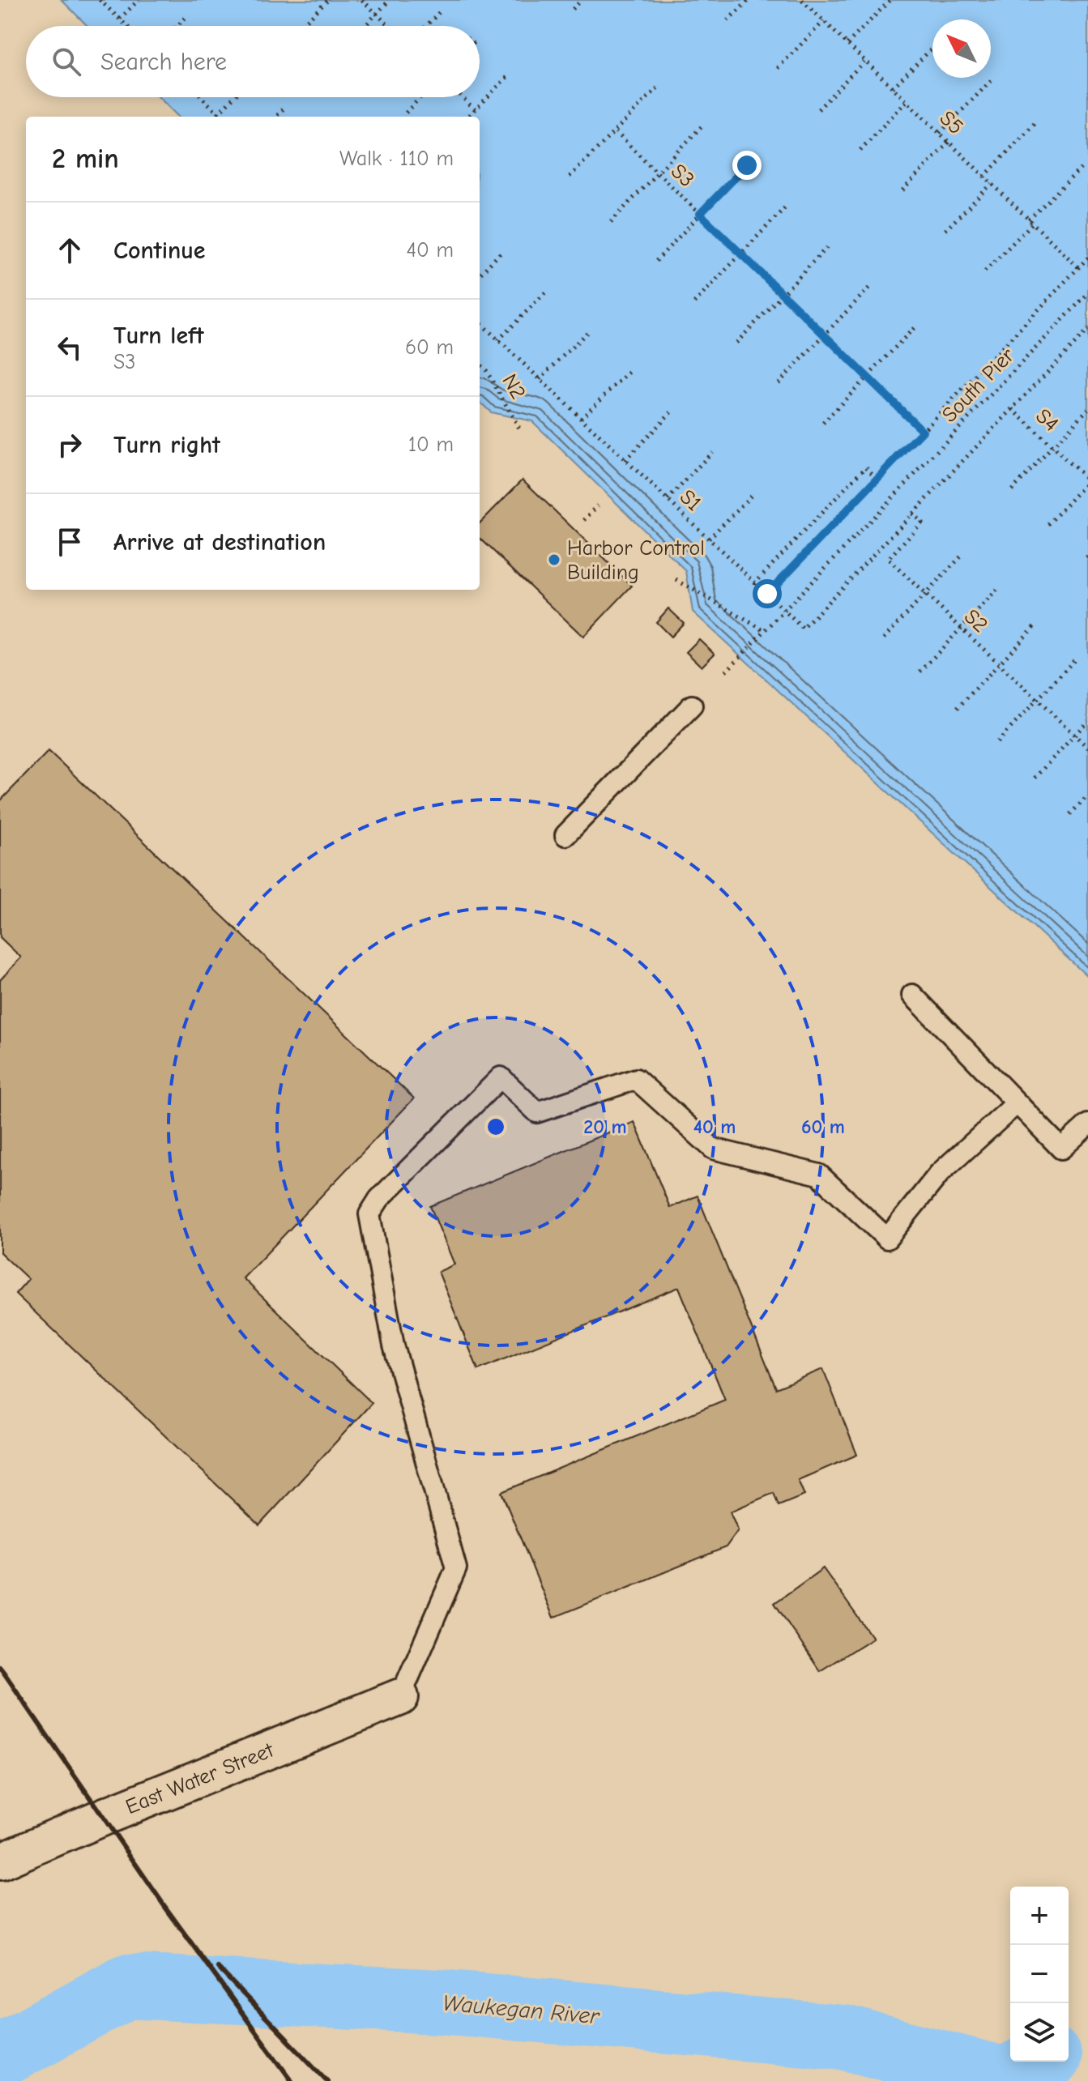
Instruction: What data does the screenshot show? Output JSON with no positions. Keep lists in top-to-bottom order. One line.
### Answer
{"streets":{"street":["East Water Street"],"path":["S5","S3","South Pier","N2","S4","S1","S2"]},"water":["Waukegan River"],"places":["Harbor Control Building"],"north":"top left","page":{"search":"Search here","heading":["2 min","Walk · 110 m"],"list":[["Continue","40 m"],["Turn left","S3","60 m"],["Turn right","10 m"],"Arrive at destination"],"map_buttons":["+","−"]},"rings":["20 m","40 m","60 m"]}
